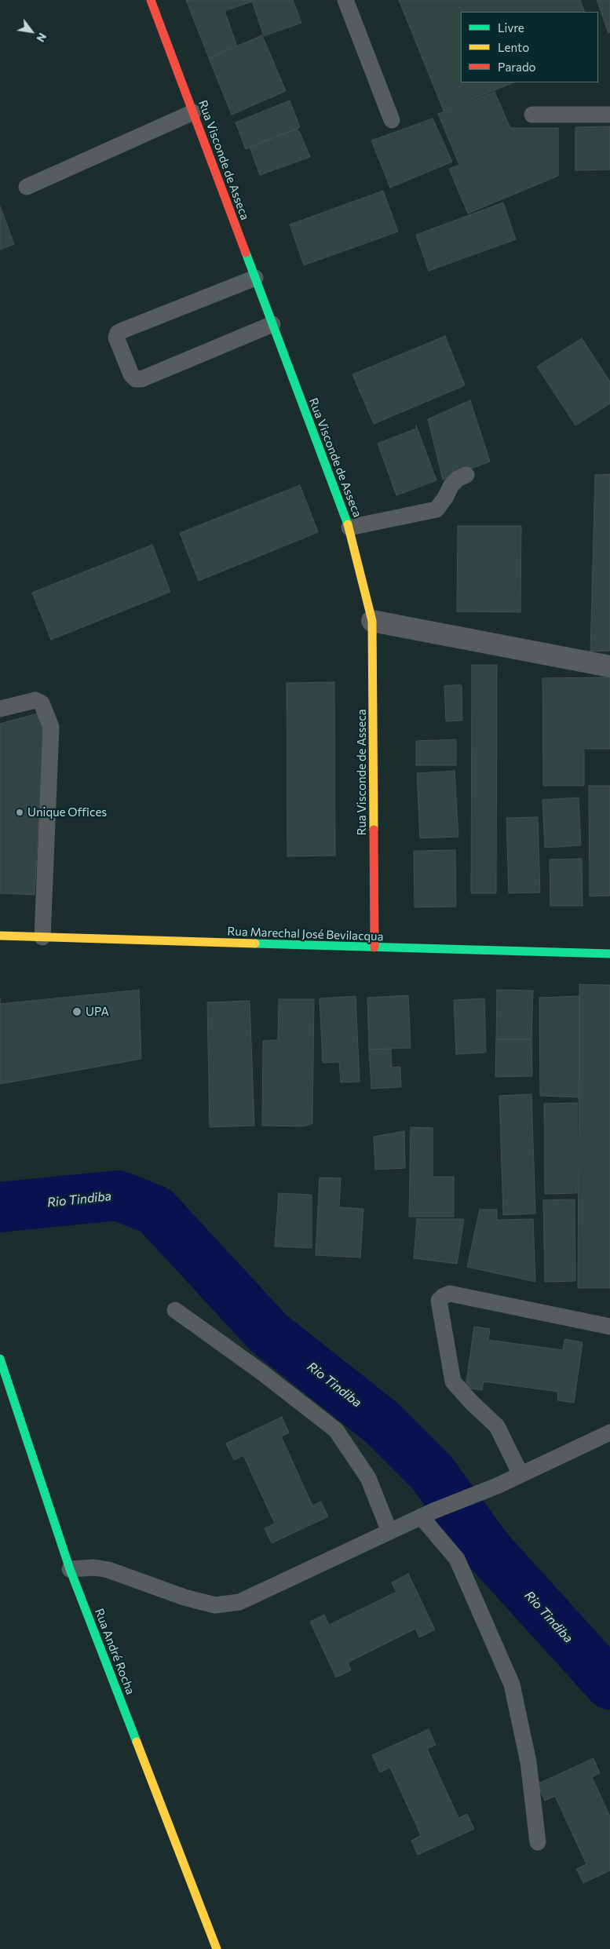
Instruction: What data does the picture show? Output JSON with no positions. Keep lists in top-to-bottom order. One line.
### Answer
{"streets":{"street":["Rua Visconde de Asseca","Rua Marechal José Bevilacqua","Rua André Rocha"]},"crossings":[["Rua Visconde de Asseca","Rua Marechal José Bevilacqua"]],"water":["Rio Tindiba"],"places":["Unique Offices","UPA"],"legend":["Livre","Lento","Parado"],"north":"bottom right"}
